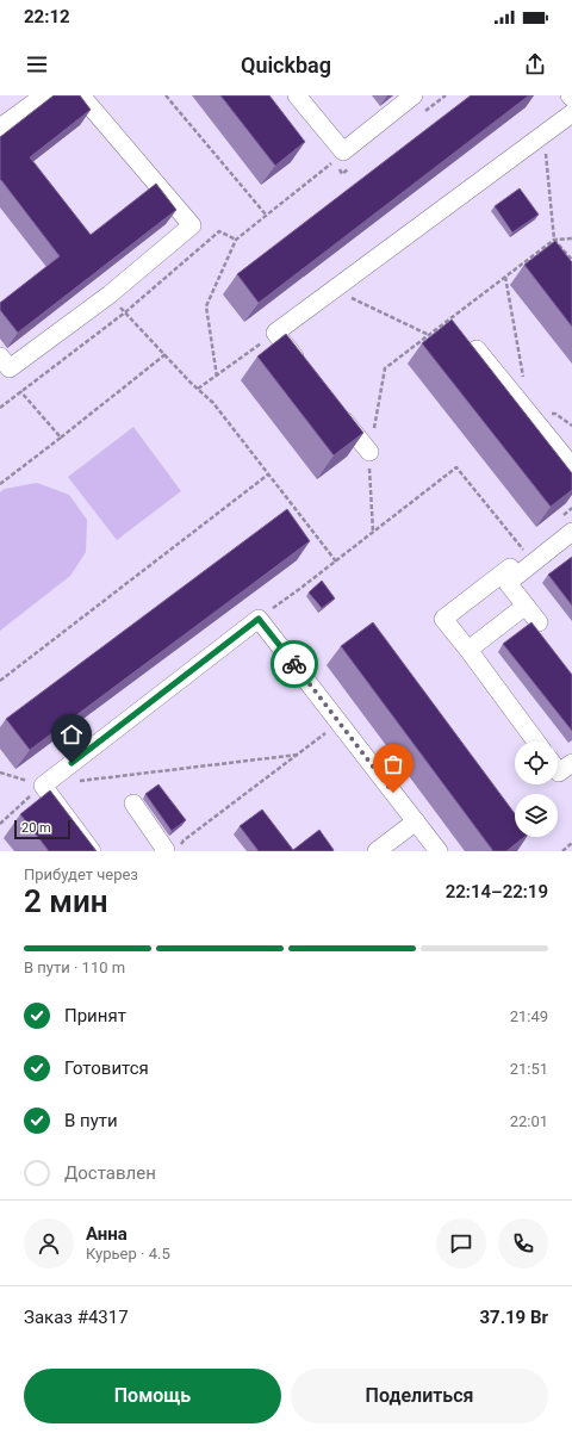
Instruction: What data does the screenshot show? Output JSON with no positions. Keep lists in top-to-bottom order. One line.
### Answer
{"scale_bar":"20 m","page":{"status":"22:12","header":"Quickbag","scale":"20 m","heading":["2 мин","Прибудет через","22:14–22:19"],"panel":["Анна","Курьер · 4.5","Заказ #4317","37.19 Br"],"bar":"В пути · 110 m","list":[["Принят","21:49"],["Готовится","21:51"],["В пути","22:01"],"Доставлен"],"buttons":["Помощь","Поделиться"]}}
